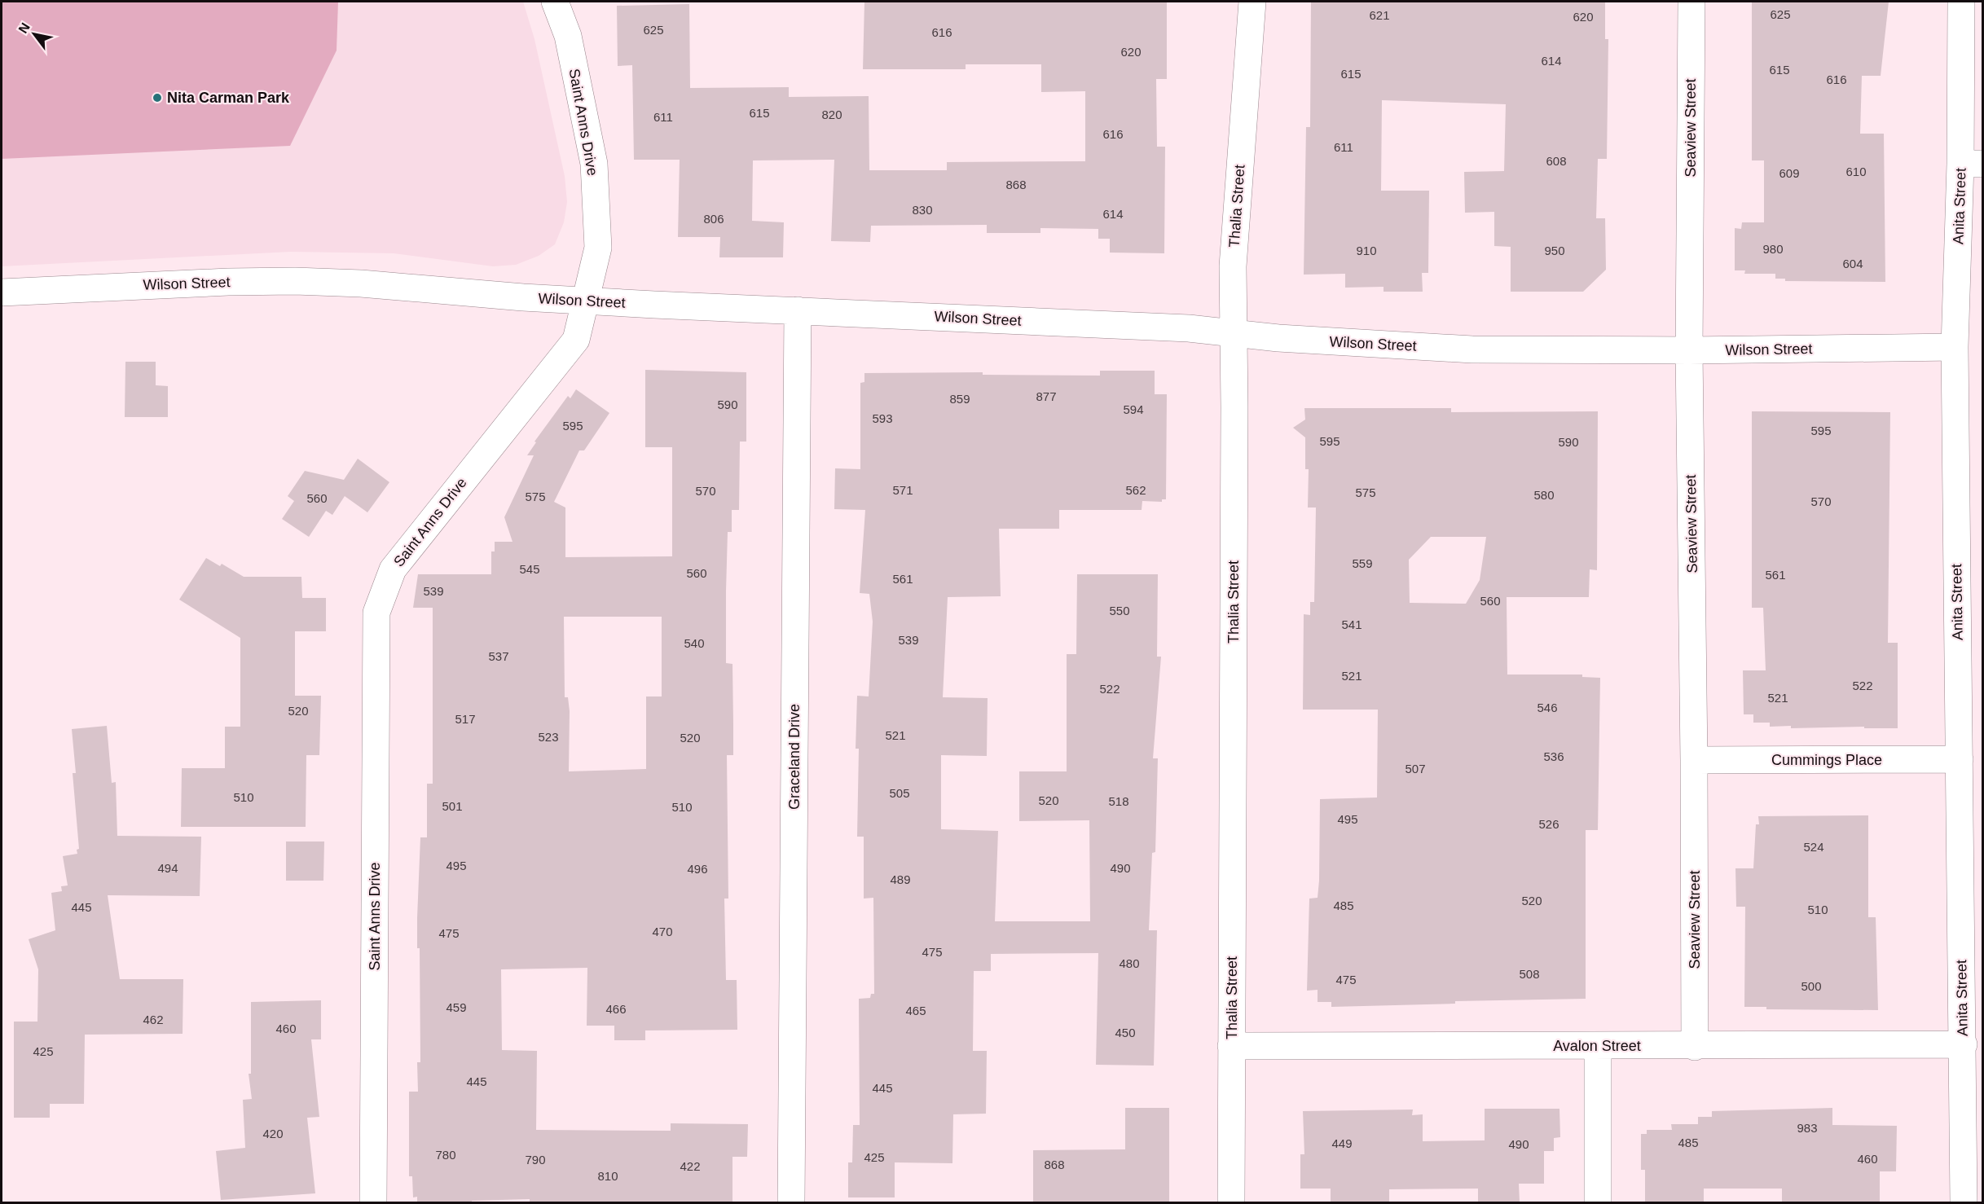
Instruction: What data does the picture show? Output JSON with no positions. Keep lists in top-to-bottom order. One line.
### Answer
{"streets":{"street":["Saint Anns Drive","Seaview Street","Thalia Street","Anita Street","Wilson Street","Graceland Drive","Cummings Place","Avalon Street"]},"crossings":[["Saint Anns Drive","Wilson Street"],["Seaview Street","Wilson Street"],["Seaview Street","Cummings Place"],["Seaview Street","Avalon Street"],["Thalia Street","Wilson Street"],["Thalia Street","Avalon Street"],["Anita Street","Wilson Street"],["Anita Street","Cummings Place"],["Anita Street","Avalon Street"],["Wilson Street","Graceland Drive"]],"places":["Nita Carman Park"],"house_numbers":["625","621","620","625","616","620","614","615","615","616","615","820","611","616","611","608","610","609","868","830","614","806","980","910","950","604","877","859","590","594","593","595","595","595","590","571","562","570","575","580","575","560","570","559","545","560","561","561","539","560","550","541","539","540","537","521","522","522","521","546","520","517","521","523","520","536","507","505","510","520","518","501","510","495","526","524","495","494","490","496","489","520","485","445","510","470","475","475","480","508","475","500","459","466","465","462","460","450","425","445","445","983","420","485","449","490","780","425","460","790","868","422","810"],"north":"top left"}
